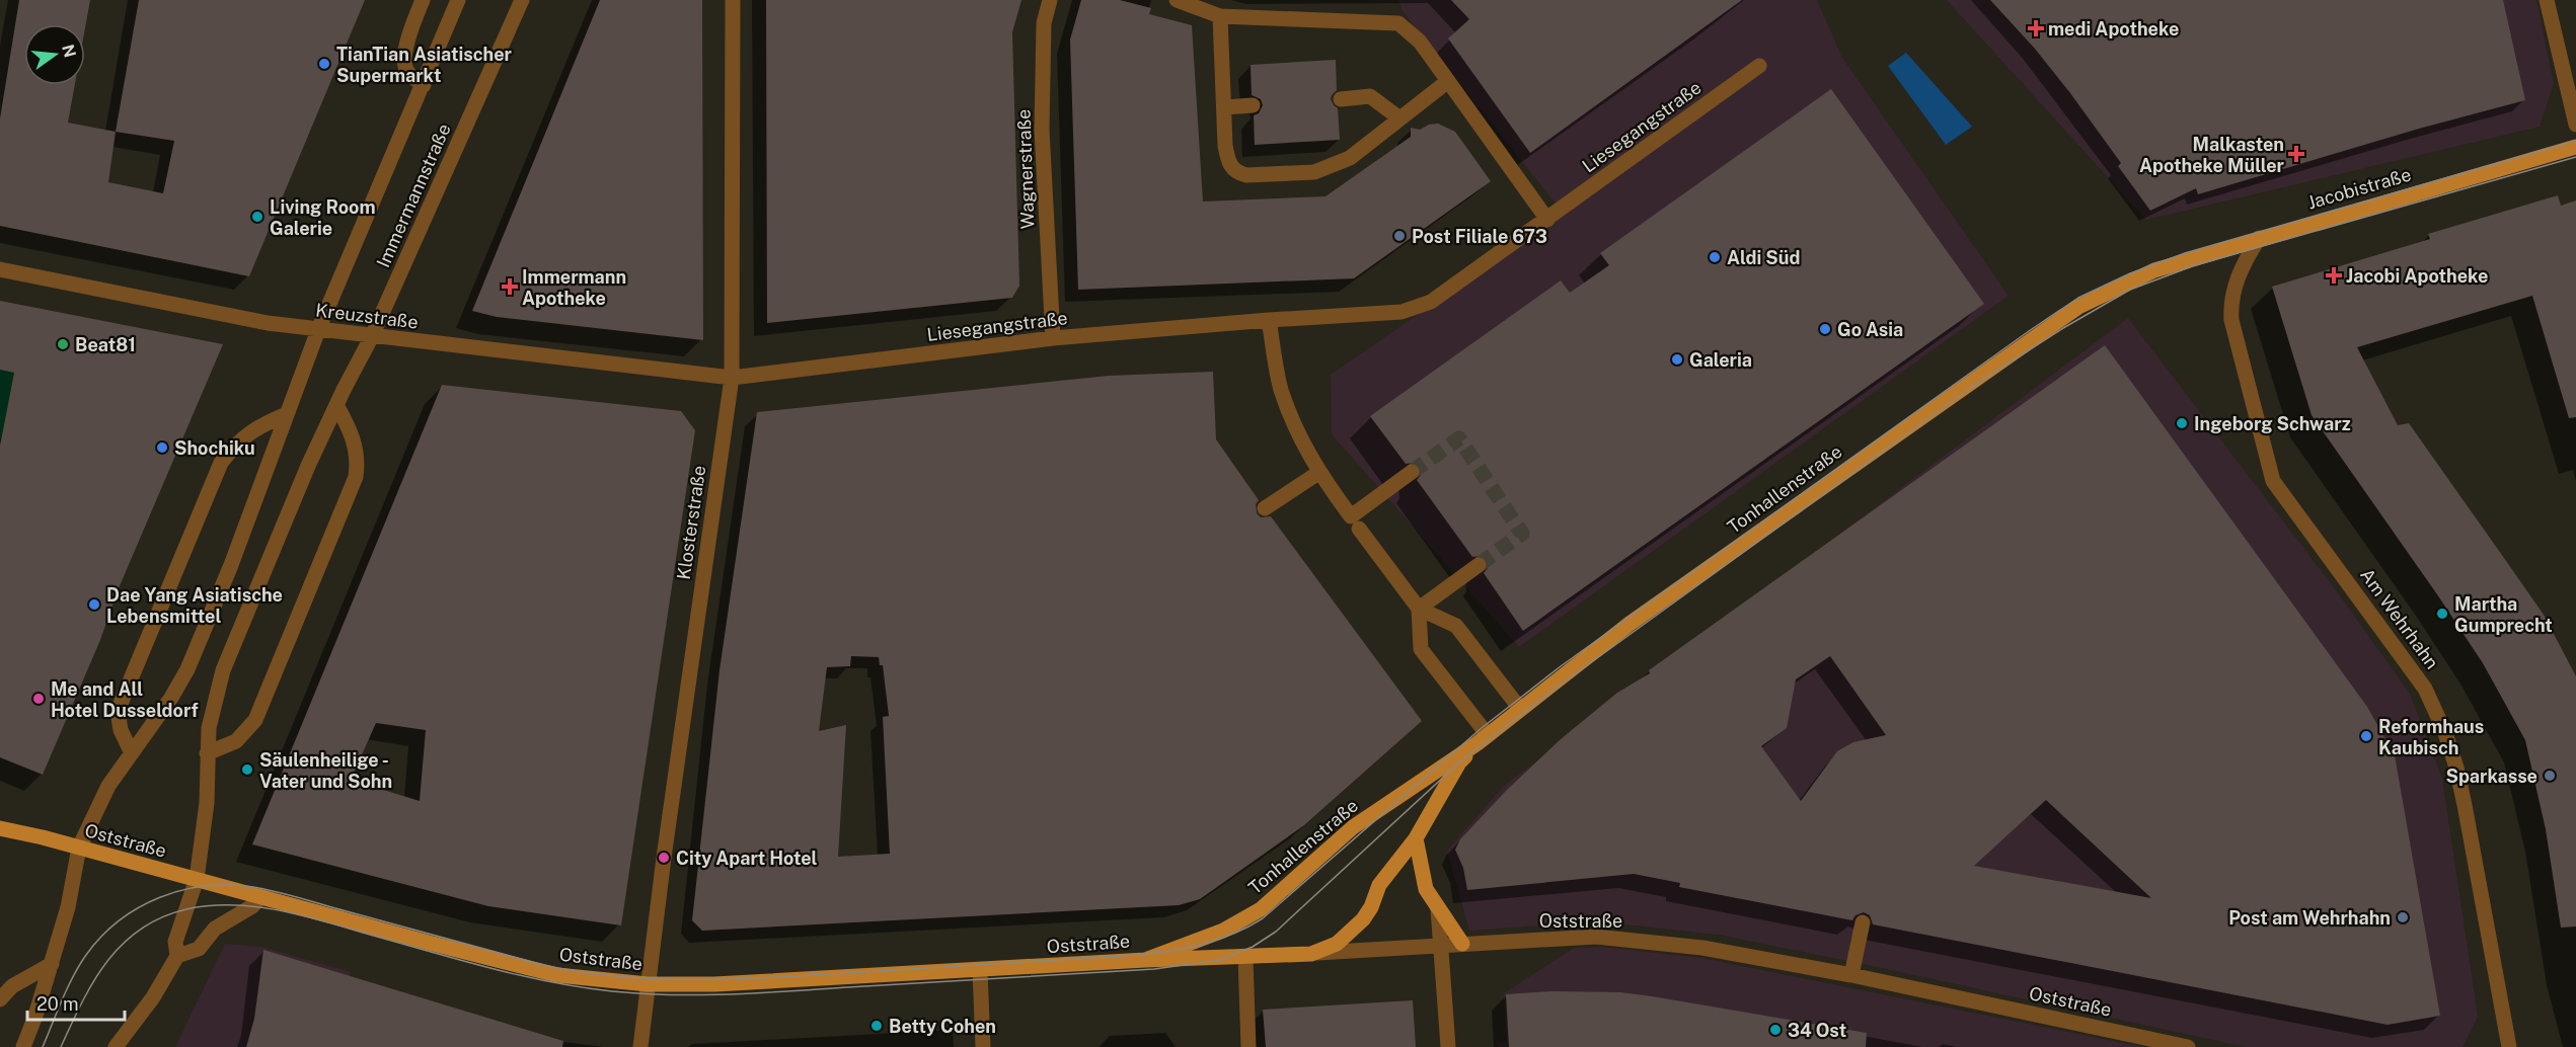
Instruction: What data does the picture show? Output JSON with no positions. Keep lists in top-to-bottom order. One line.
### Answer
{"streets":{"main road":["Jacobistraße","Tonhallenstraße","Oststraße"],"street":["Liesegangstraße","Wagnerstraße","Immermannstraße","Kreuzstraße","Klosterstraße","Am Wehrhahn"]},"crossings":[["Liesegangstraße","Wagnerstraße"],["Liesegangstraße","Kreuzstraße"],["Liesegangstraße","Klosterstraße"],["Jacobistraße","Tonhallenstraße"],["Jacobistraße","Am Wehrhahn"],["Immermannstraße","Kreuzstraße"],["Immermannstraße","Oststraße"],["Kreuzstraße","Klosterstraße"],["Tonhallenstraße","Oststraße"],["Klosterstraße","Oststraße"]],"places":{"health":["medi Apotheke","Malkasten Apotheke Müller","Jacobi Apotheke","Immermann Apotheke"],"other":["TianTian Asiatischer Supermarkt","Living Room Galerie","Post Filiale 673","Aldi Süd","Go Asia","Beat81","Galeria","Ingeborg Schwarz","Shochiku","Dae Yang Asiatische Lebensmittel","Martha Gumprecht","Me and All Hotel Dusseldorf","Reformhaus Kaubisch","Säulenheilige - Vater und Sohn","Sparkasse","City Apart Hotel","Post am Wehrhahn","Betty Cohen","34 Ost"]},"scale_bar":"20 m","north":"right"}
